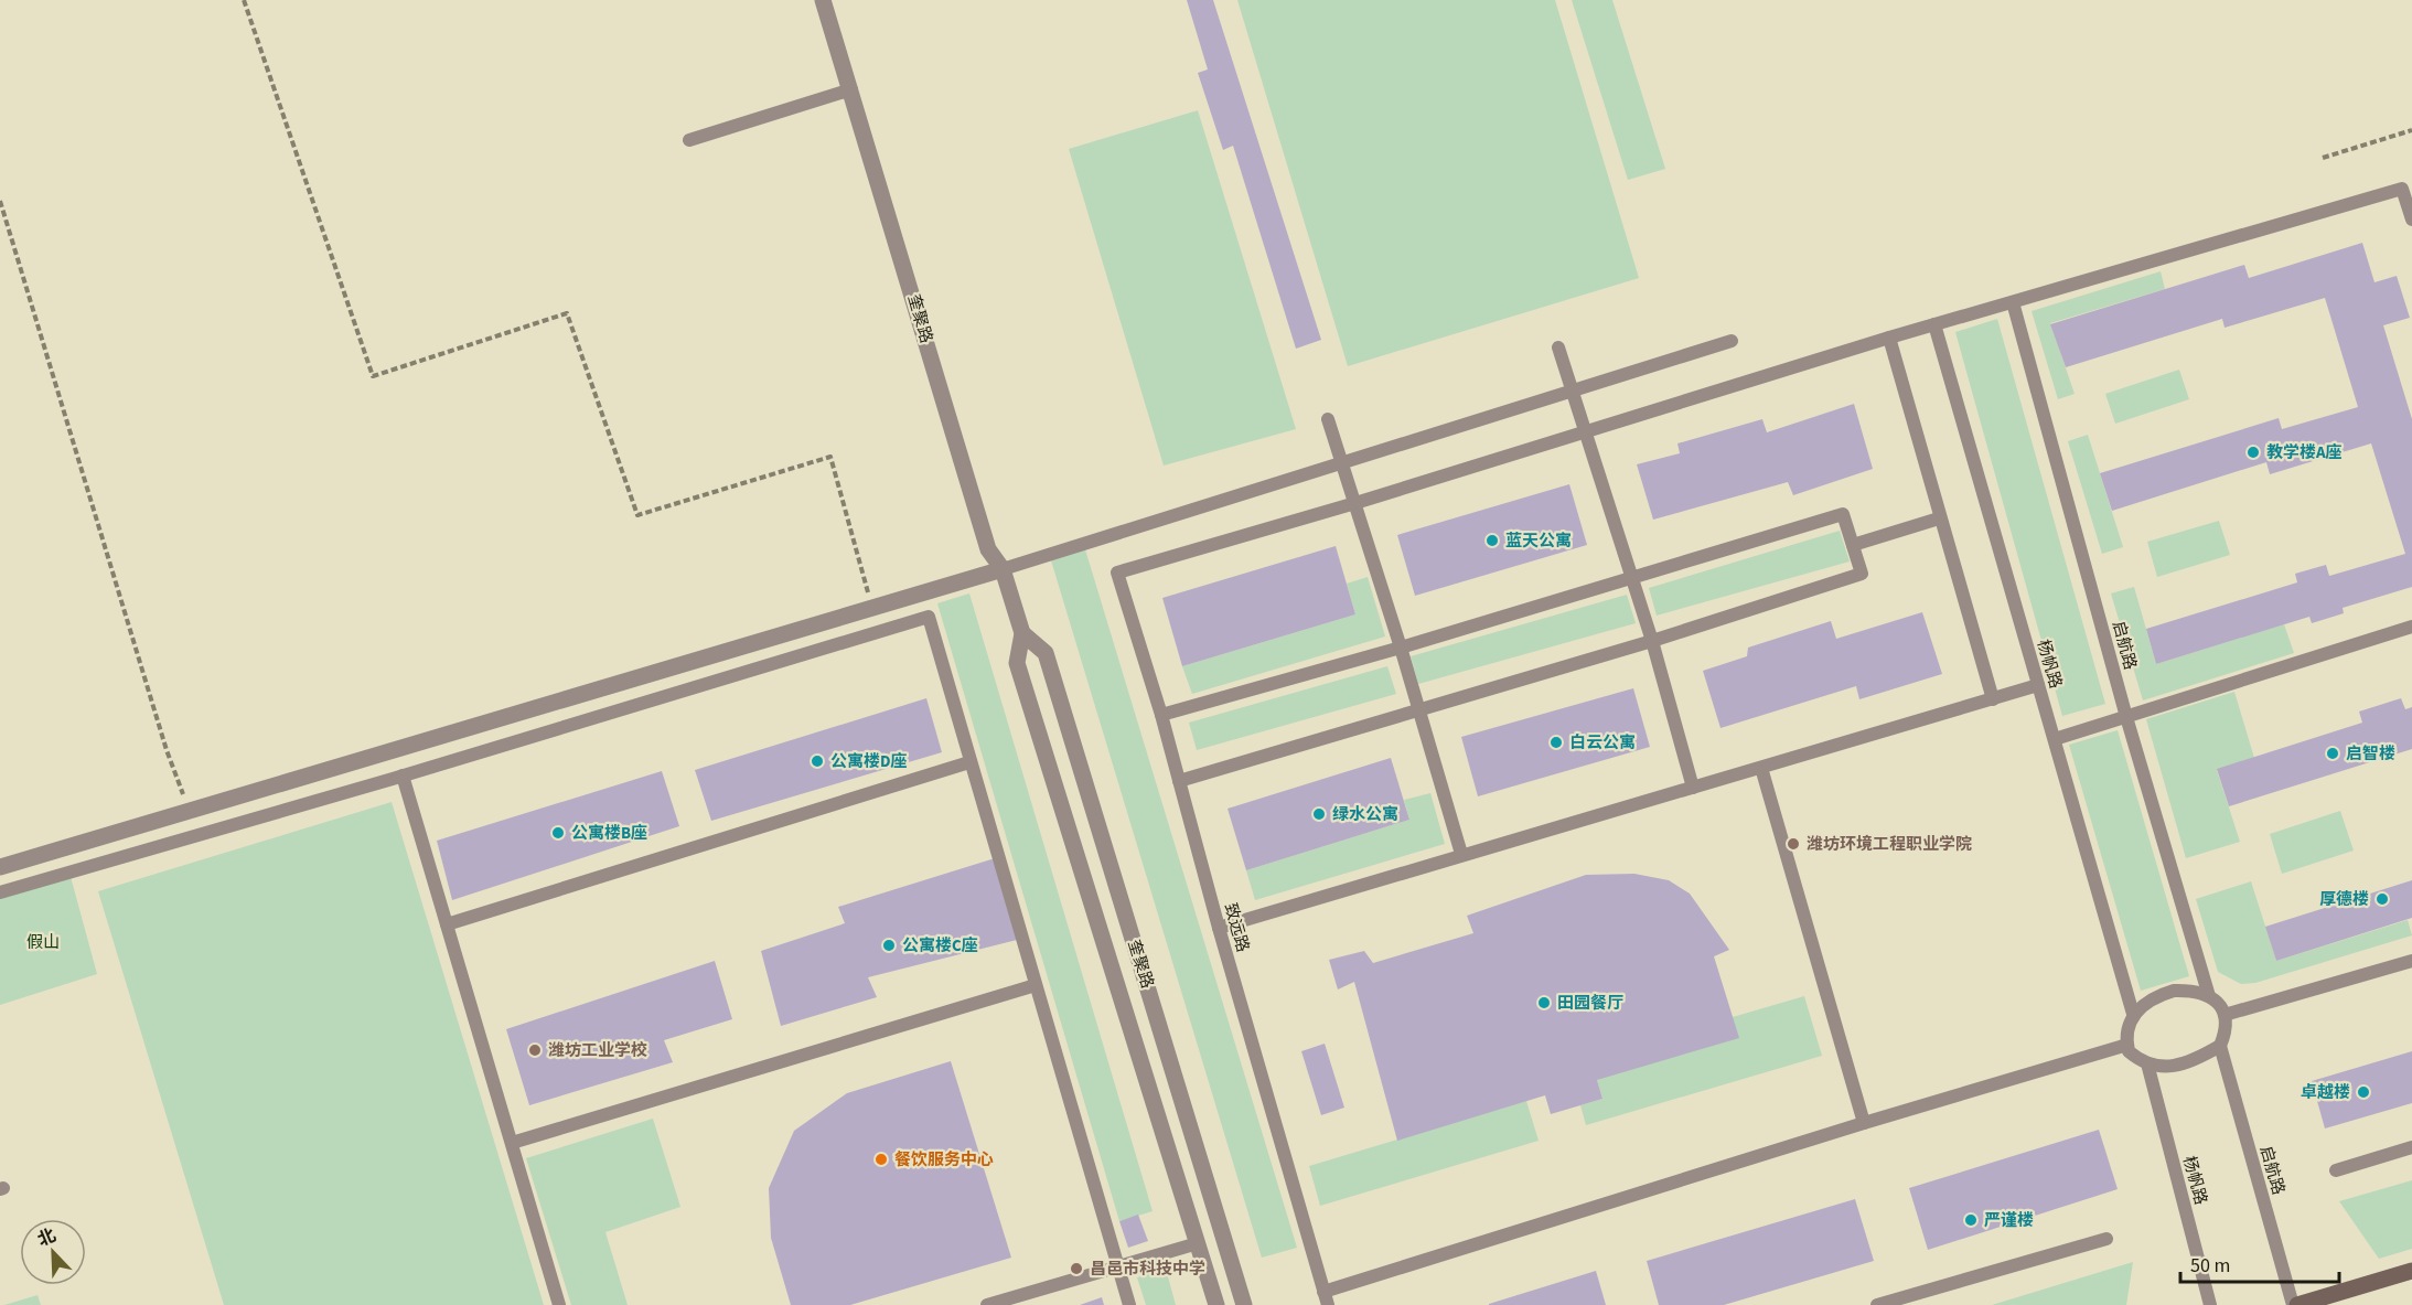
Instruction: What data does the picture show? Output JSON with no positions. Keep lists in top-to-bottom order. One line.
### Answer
{"streets":{"street":["奎聚路"],"lane":["启航路","杨帆路","致远路"]},"crossings":[["启航路","杨帆路"]],"parks":["假山"],"places":["教学楼A座","蓝天公寓","白云公寓","启智楼","公寓楼D座","绿水公寓","公寓楼B座","潍坊环境工程职业学院","厚德楼","公寓楼C座","田园餐厅","潍坊工业学校","卓越楼","餐饮服务中心","严谨楼","昌邑市科技中学"],"scale_bar":"50 m","north":"top left"}
